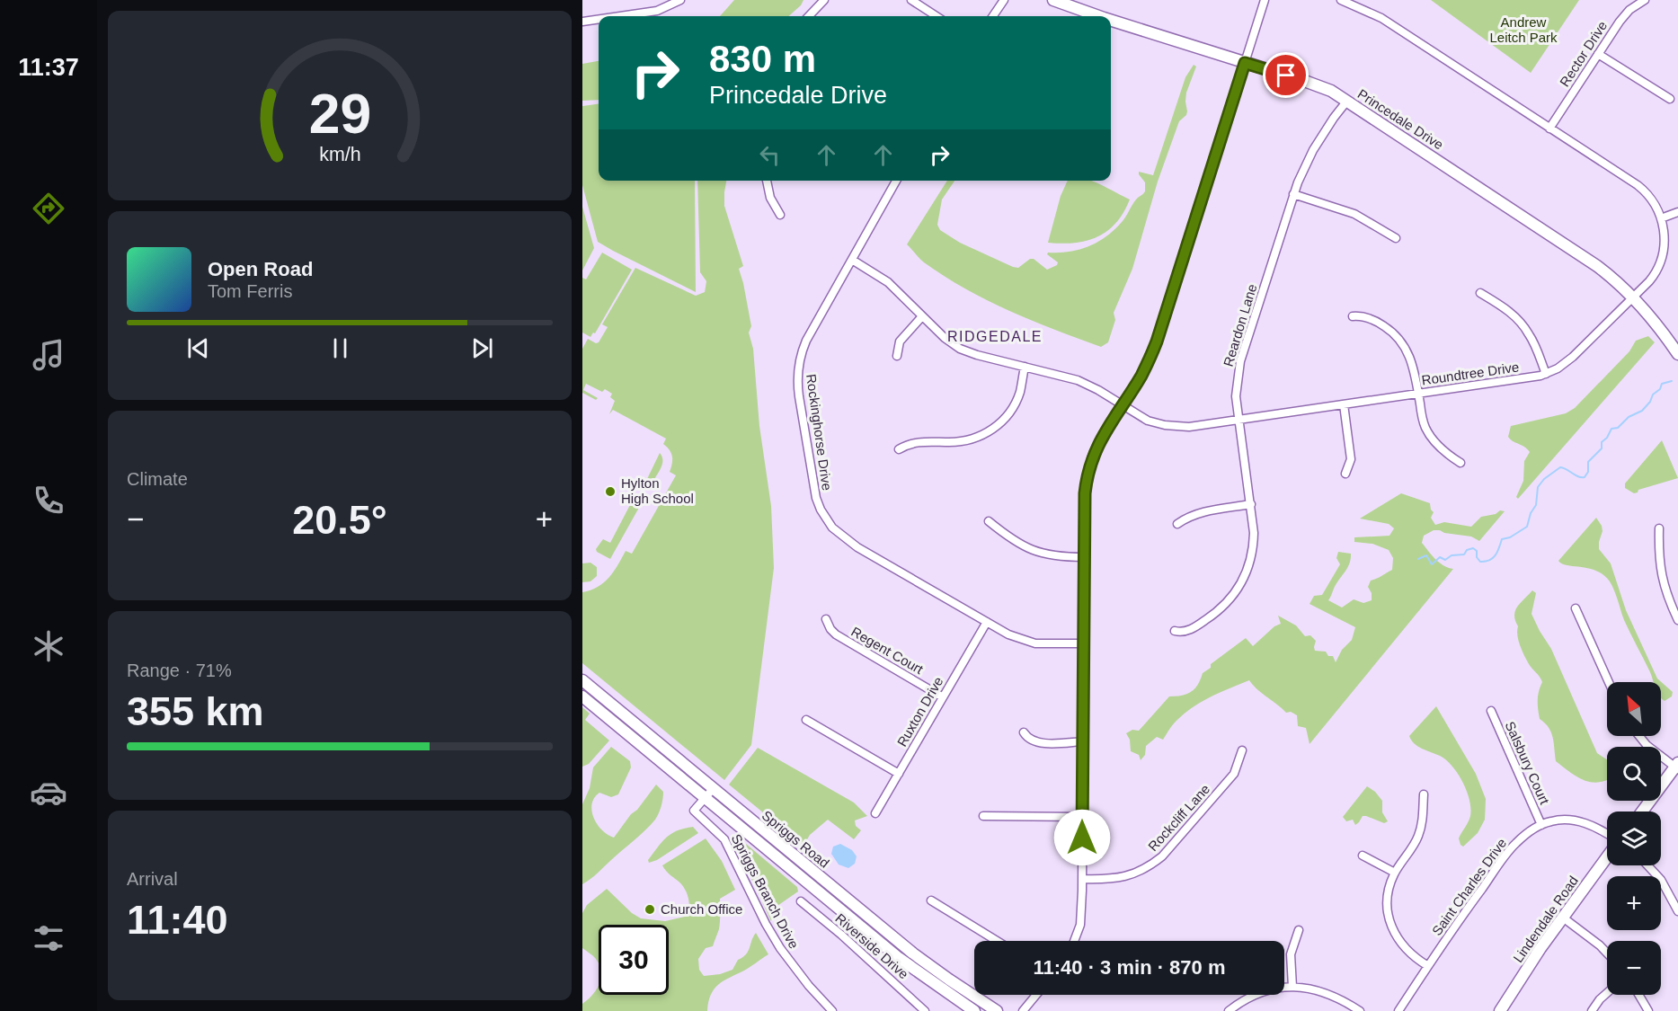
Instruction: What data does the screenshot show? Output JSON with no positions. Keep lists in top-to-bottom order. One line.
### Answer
{"streets":{"main road":["Princedale Drive","Spriggs Road","Lindendale Road"],"street":["Rector Drive","Reardon Lane","Roundtree Drive","Rockinghorse Drive","Regent Court","Ruxton Drive","Salsbury Court","Rockcliff Lane","Saint Charles Drive","Spriggs Branch Drive","Riverside Drive"]},"crossings":[["Rector Drive","Roundtree Drive"],["Princedale Drive","Reardon Lane"],["Princedale Drive","Roundtree Drive"],["Reardon Lane","Roundtree Drive"],["Roundtree Drive","Rockinghorse Drive"],["Rockinghorse Drive","Ruxton Drive"],["Regent Court","Ruxton Drive"],["Salsbury Court","Saint Charles Drive"],["Spriggs Road","Spriggs Branch Drive"]],"districts":["RIDGEDALE"],"parks":["Andrew Leitch Park"],"places":["Hylton High School","Church Office"],"north":"top left","page":{"tabs":"11:37","turn":["830 m","Princedale Drive"],"song":["Open Road","Tom Ferris"],"tile":["Climate",["Range · 71%","355 km"],["Arrival","11:40"]],"heat":["−","20.5°","+"],"map_buttons":["+","−"],"limit":"30","trip":"11:40 · 3 min · 870 m","gauge":["29","km/h"]}}
